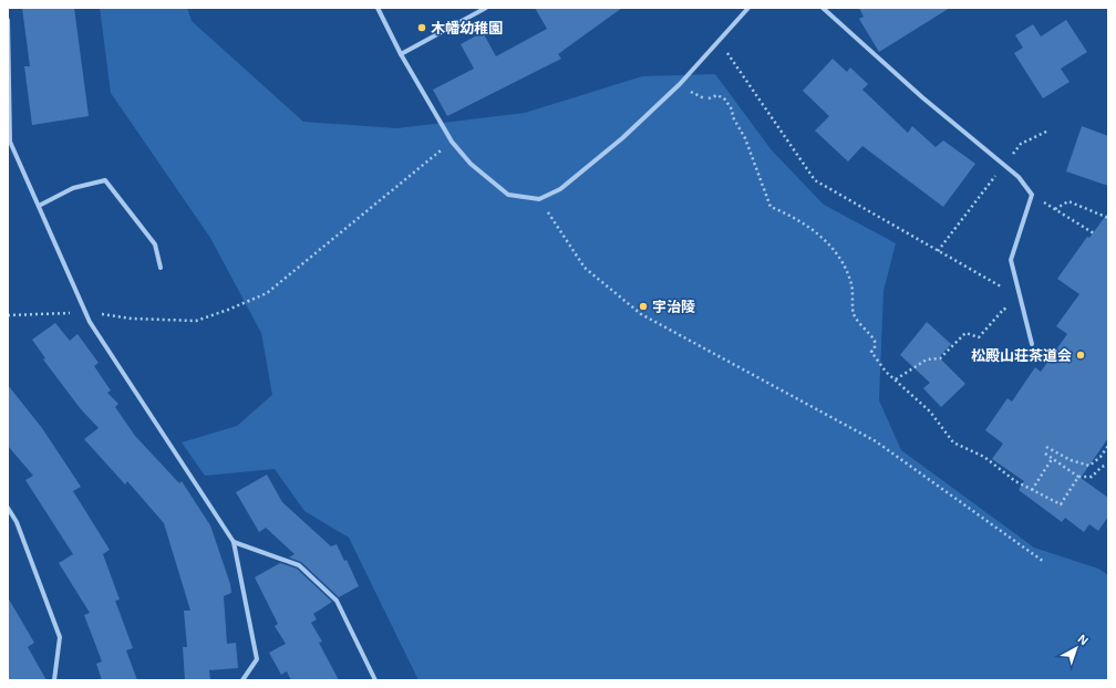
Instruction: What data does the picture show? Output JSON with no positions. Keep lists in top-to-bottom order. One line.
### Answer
{"places":["木幡幼稚園","宇治陵","松殿山荘茶道会"],"north":"top right"}
